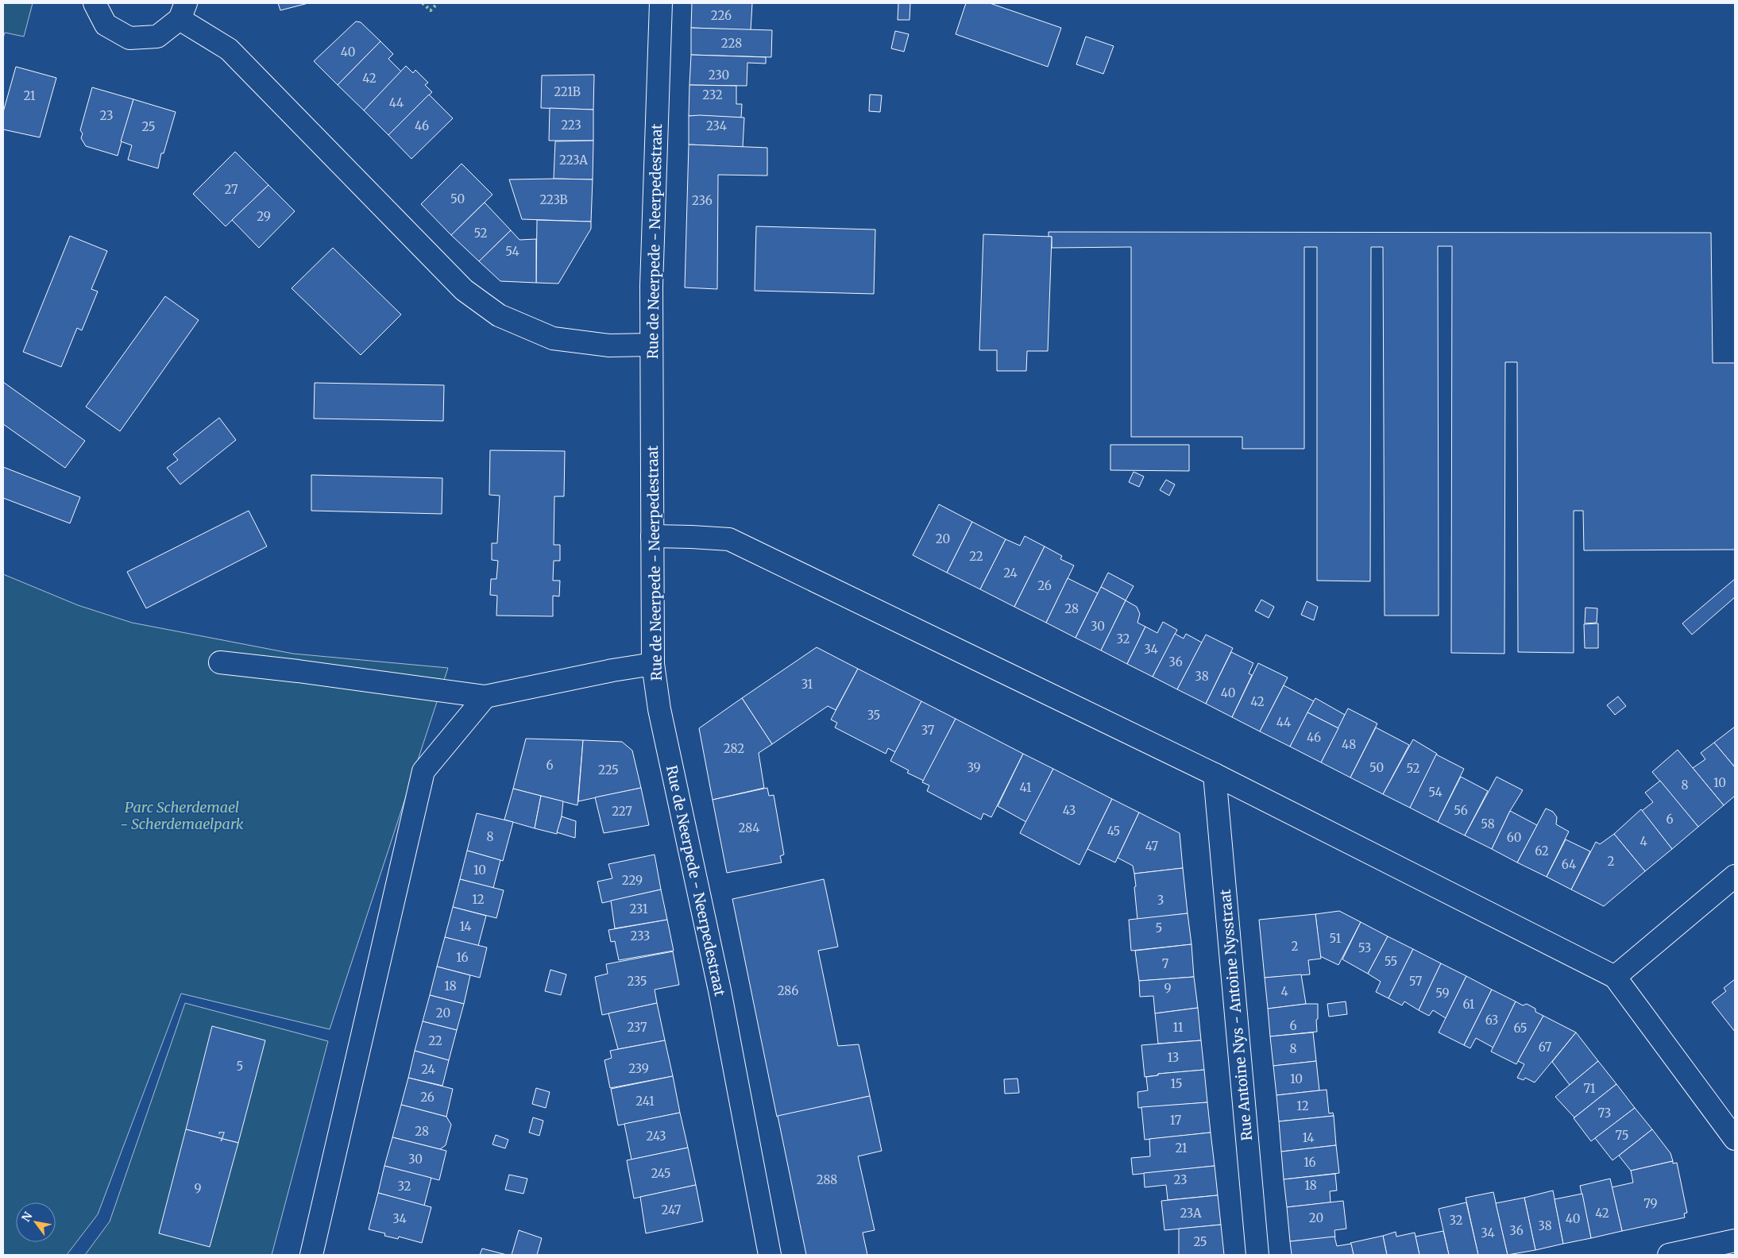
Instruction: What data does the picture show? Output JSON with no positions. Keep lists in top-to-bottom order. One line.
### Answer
{"streets":{"street":["Rue de Neerpede - Neerpedestraat","Rue Antoine Nys - Antoine Nysstraat"]},"parks":["Parc Scherdemael - Scherdemaelpark"],"house_numbers":["226","228","40","230","42","221B","232","21","44","23","223","46","234","25","223A","27","50","223B","236","29","52","54","20","22","24","26","28","30","32","34","36","38","31","40","42","35","44","37","46","48","282","6","39","50","52","225","10","8","41","54","43","56","227","6","58","284","45","8","60","4","47","62","2","64","10","229","12","3","231","14","5","233","51","2","53","16","55","7","235","57","18","9","286","4","59","61","20","63","6","237","11","65","22","67","8","13","5","239","24","10","15","71","26","241","12","73","17","28","75","243","7","14","21","30","16","245","288","23","18","32","9","79","247","23A","42","20","34","40","32","38","36","34","25"],"north":"top left"}
